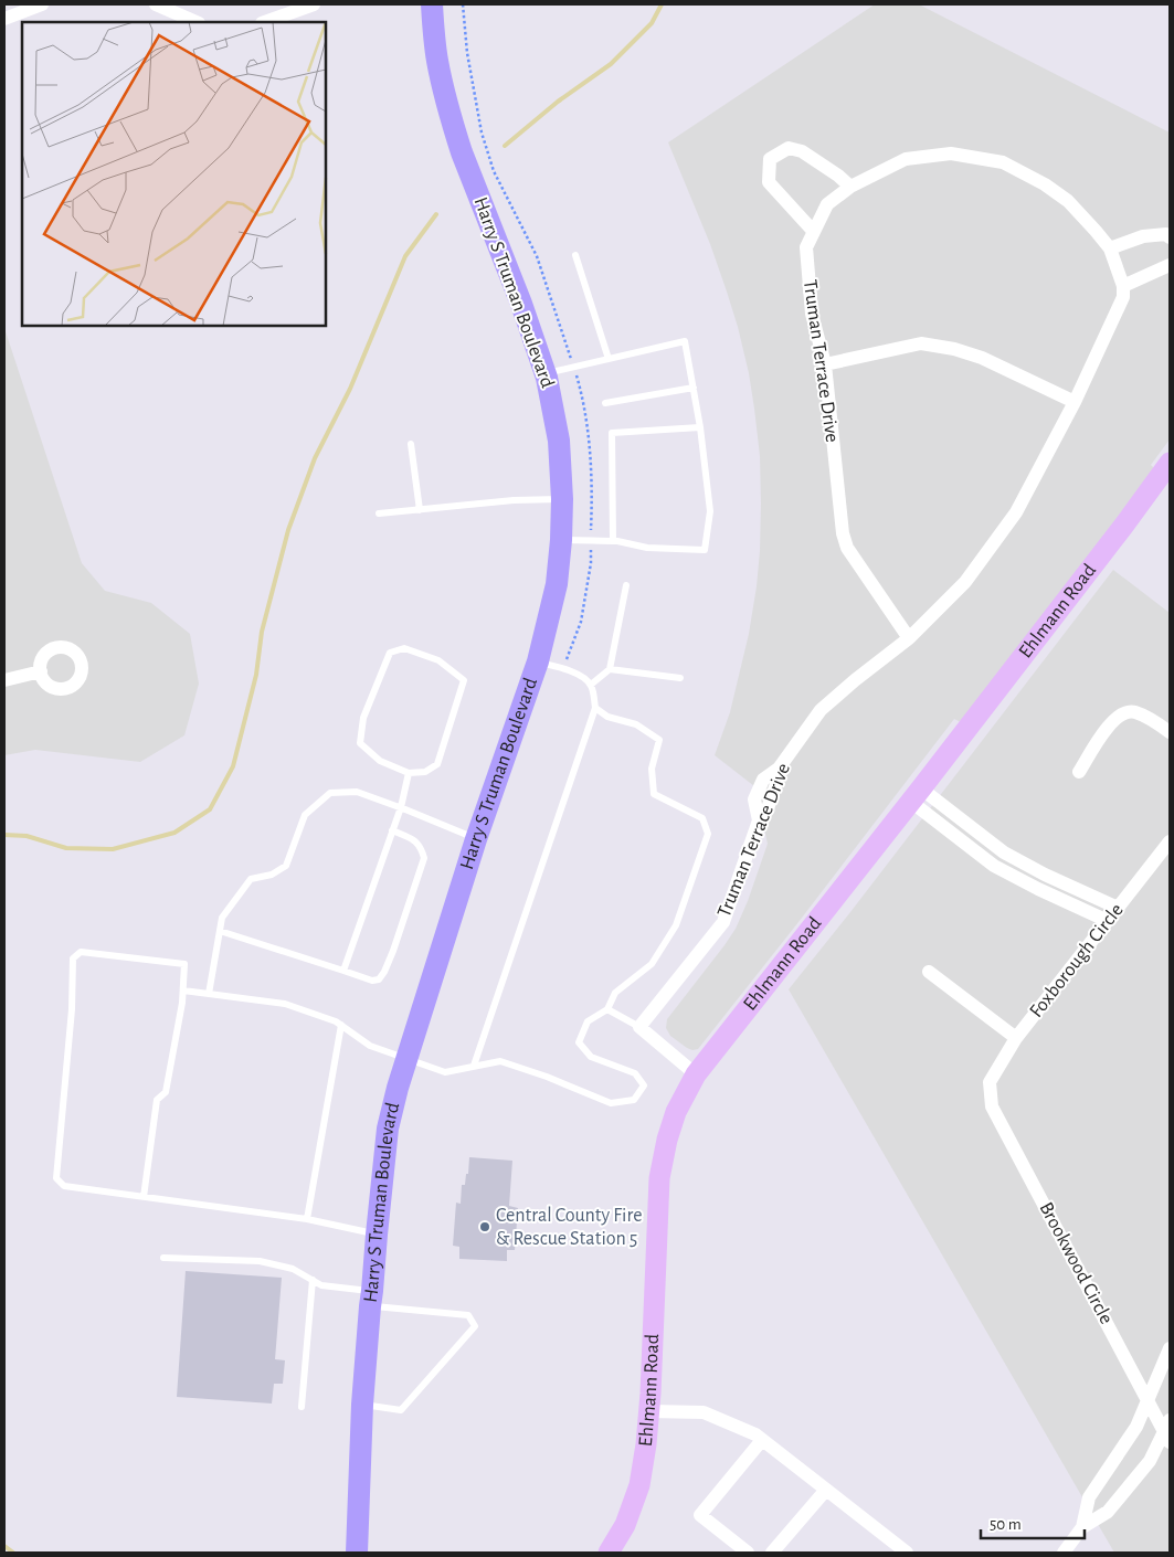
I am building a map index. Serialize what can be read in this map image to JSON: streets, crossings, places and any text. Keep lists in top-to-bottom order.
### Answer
{
  "streets": {
    "main road": ["Harry S Truman Boulevard"],
    "street": [
      "Truman Terrace Drive",
      "Ehlmann Road",
      "Foxborough Circle",
      "Brookwood Circle"
    ]
  },
  "crossings": [
    ["Foxborough Circle", "Brookwood Circle"]
  ],
  "places": ["Central County Fire & Rescue Station 5"],
  "scale_bar": "50 m"
}
